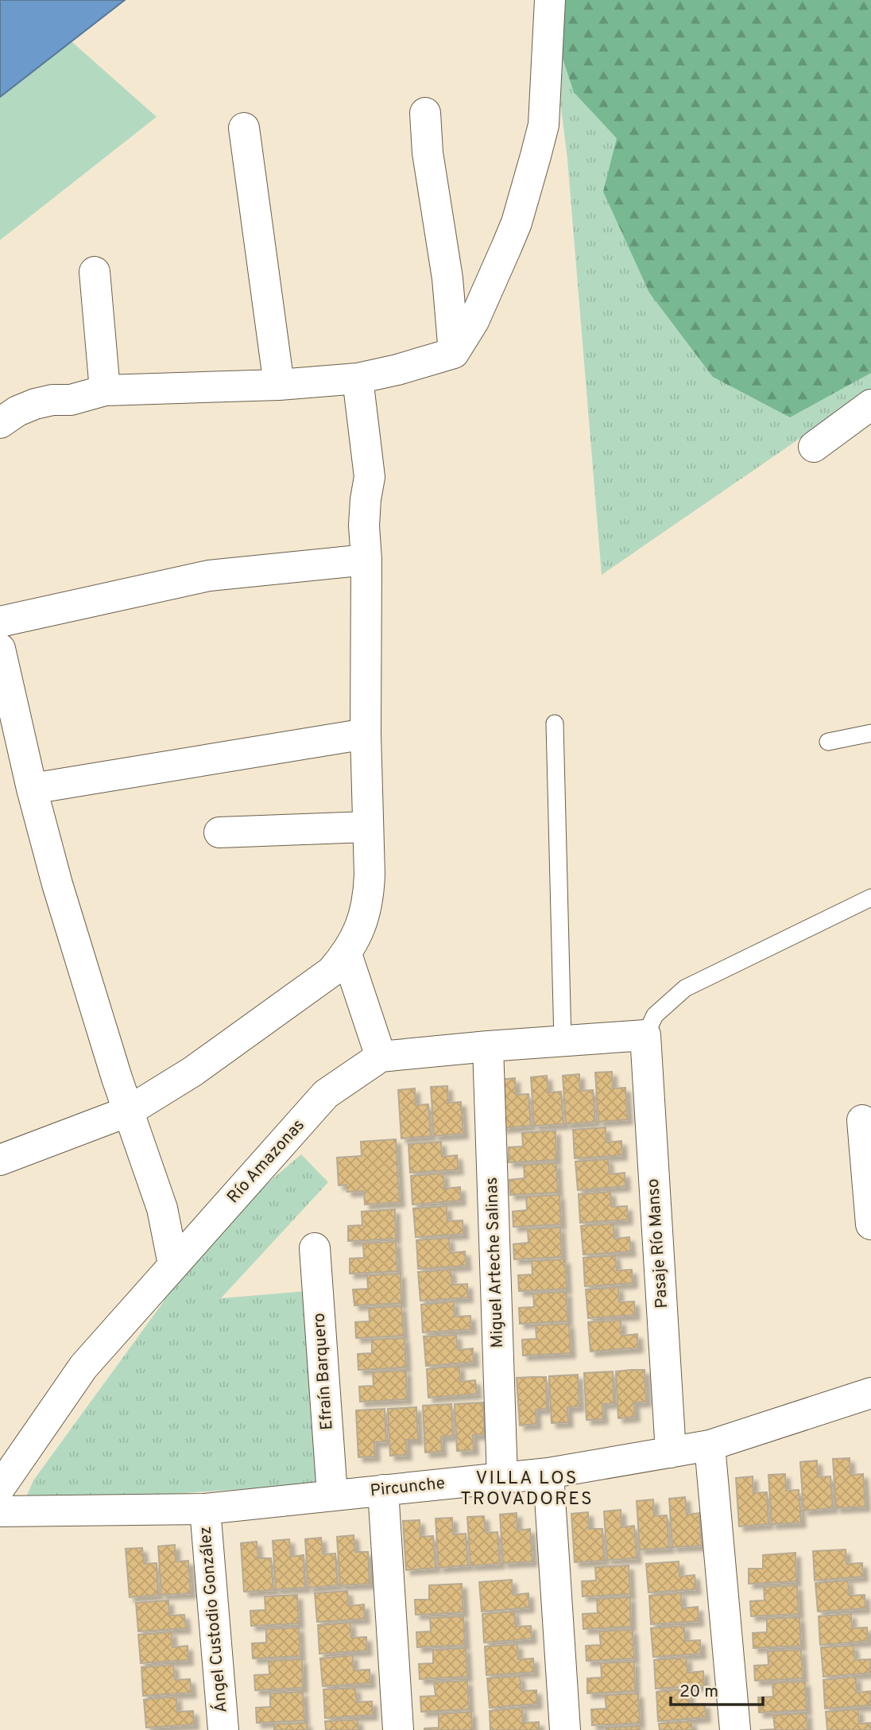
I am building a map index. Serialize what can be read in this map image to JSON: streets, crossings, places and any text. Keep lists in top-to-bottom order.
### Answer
{
  "streets": {
    "street": [
      "Río Amazonas",
      "Pasaje Río Manso",
      "Miguel Arteche Salinas",
      "Efraín Barquero",
      "Pircunche",
      "Ángel Custodio González"
    ]
  },
  "crossings": [
    ["Río Amazonas", "Pasaje Río Manso"],
    ["Río Amazonas", "Miguel Arteche Salinas"],
    ["Pasaje Río Manso", "Pircunche"],
    ["Miguel Arteche Salinas", "Pircunche"],
    ["Efraín Barquero", "Pircunche"],
    ["Pircunche", "Ángel Custodio González"]
  ],
  "districts": ["VILLA LOS TROVADORES"],
  "scale_bar": "20 m"
}
